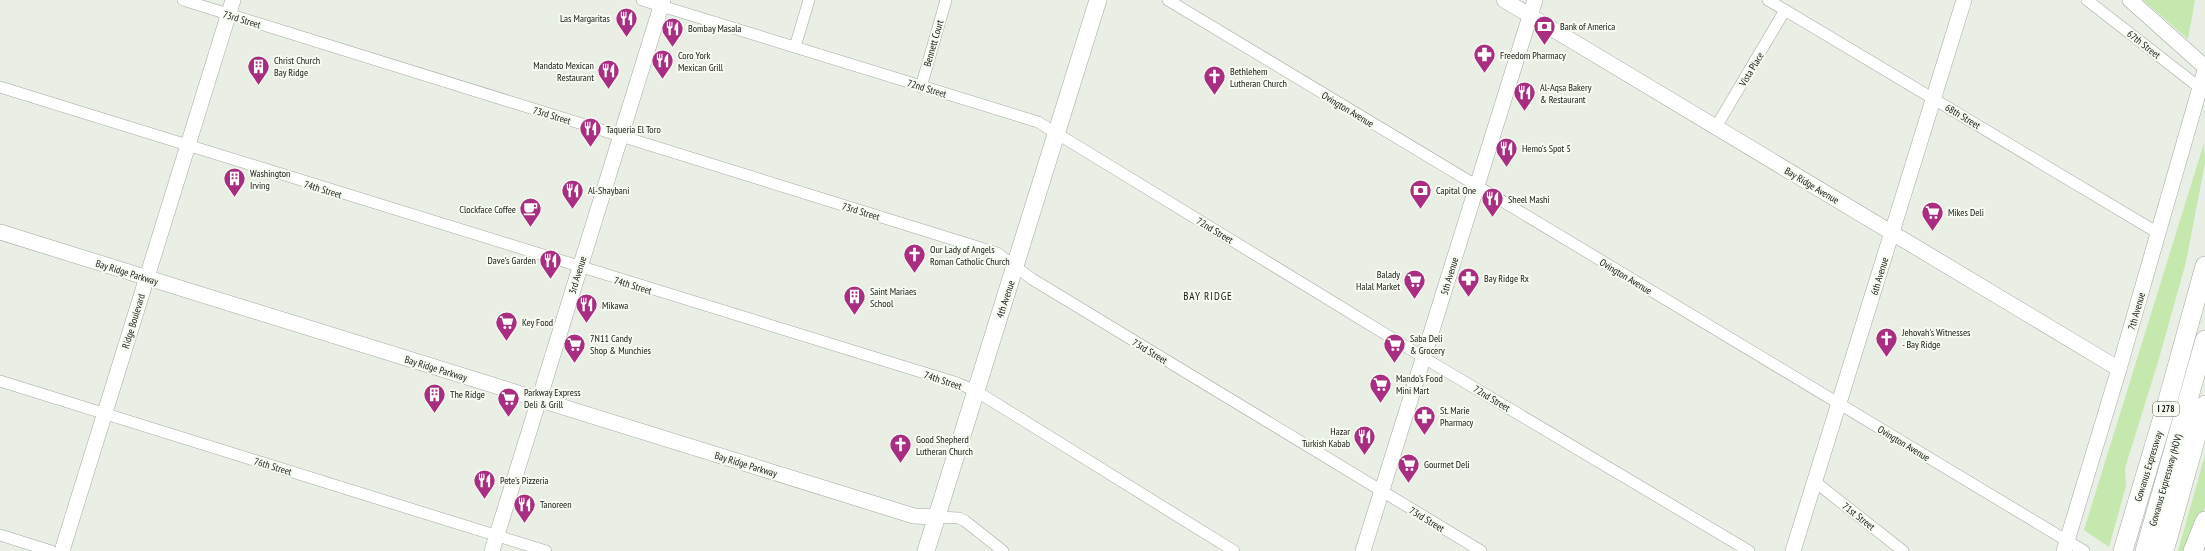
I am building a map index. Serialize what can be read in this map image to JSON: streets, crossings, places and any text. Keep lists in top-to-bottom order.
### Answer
{
  "streets": {
    "highway": ["I 278", "Gowanus Expressway", "Gowanus Expressway (HOV)"],
    "main road": ["4th Avenue"],
    "street": [
      "73rd Street",
      "Bennett Court",
      "67th Street",
      "Vista Place",
      "72nd Street",
      "Ovington Avenue",
      "68th Street",
      "Bay Ridge Avenue",
      "74th Street",
      "Bay Ridge Parkway",
      "3rd Avenue",
      "5th Avenue",
      "6th Avenue",
      "7th Avenue",
      "Ridge Boulevard",
      "76th Street",
      "71st Street"
    ]
  },
  "crossings": [
    ["73rd Street", "3rd Avenue"],
    ["73rd Street", "5th Avenue"],
    ["73rd Street", "4th Avenue"],
    ["73rd Street", "Ridge Boulevard"],
    ["Bennett Court", "72nd Street"],
    ["67th Street", "7th Avenue"],
    ["Vista Place", "68th Street"],
    ["Vista Place", "Bay Ridge Avenue"],
    ["72nd Street", "3rd Avenue"],
    ["72nd Street", "5th Avenue"],
    ["72nd Street", "4th Avenue"],
    ["Ovington Avenue", "5th Avenue"],
    ["Ovington Avenue", "6th Avenue"],
    ["Ovington Avenue", "7th Avenue"],
    ["68th Street", "6th Avenue"],
    ["68th Street", "7th Avenue"],
    ["Bay Ridge Avenue", "5th Avenue"],
    ["Bay Ridge Avenue", "6th Avenue"],
    ["Bay Ridge Avenue", "7th Avenue"],
    ["74th Street", "3rd Avenue"],
    ["74th Street", "4th Avenue"],
    ["74th Street", "Ridge Boulevard"],
    ["Bay Ridge Parkway", "3rd Avenue"],
    ["Bay Ridge Parkway", "4th Avenue"],
    ["Bay Ridge Parkway", "Ridge Boulevard"],
    ["3rd Avenue", "76th Street"],
    ["6th Avenue", "71st Street"],
    ["Ridge Boulevard", "76th Street"]
  ],
  "districts": ["BAY RIDGE"],
  "places": {
    "restaurant": [
      "Las Margaritas",
      "Bombay Masala",
      "Coro York Mexican Grill",
      "Mandato Mexican Restaurant",
      "Al-Aqsa Bakery & Restaurant",
      "Taqueria El Toro",
      "Hemo's Spot 5",
      "Al-Shaybani",
      "Sheel Mashi",
      "Dave's Garden",
      "Mikawa",
      "Hazar Turkish Kabab",
      "Pete's Pizzeria",
      "Tanoreen"
    ],
    "bank": ["Bank of America", "Capital One"],
    "pharmacy": ["Freedom Pharmacy", "Bay Ridge Rx", "St. Marie Pharmacy"],
    "building": [
      "Christ Church Bay Ridge",
      "Washington Irving",
      "Saint Mariaes School",
      "The Ridge"
    ],
    "church": [
      "Bethlehem Lutheran Church",
      "Our Lady of Angels Roman Catholic Church",
      "Jehovah's Witnesses - Bay Ridge",
      "Good Shepherd Lutheran Church"
    ],
    "cafe": ["Clockface Coffee"],
    "supermarket": [
      "Mikes Deli",
      "Balady Halal Market",
      "Key Food",
      "7N11 Candy Shop & Munchies",
      "Saba Deli & Grocery",
      "Mando's Food Mini Mart",
      "Parkway Express Deli & Grill",
      "Gourmet Deli"
    ]
  }
}
